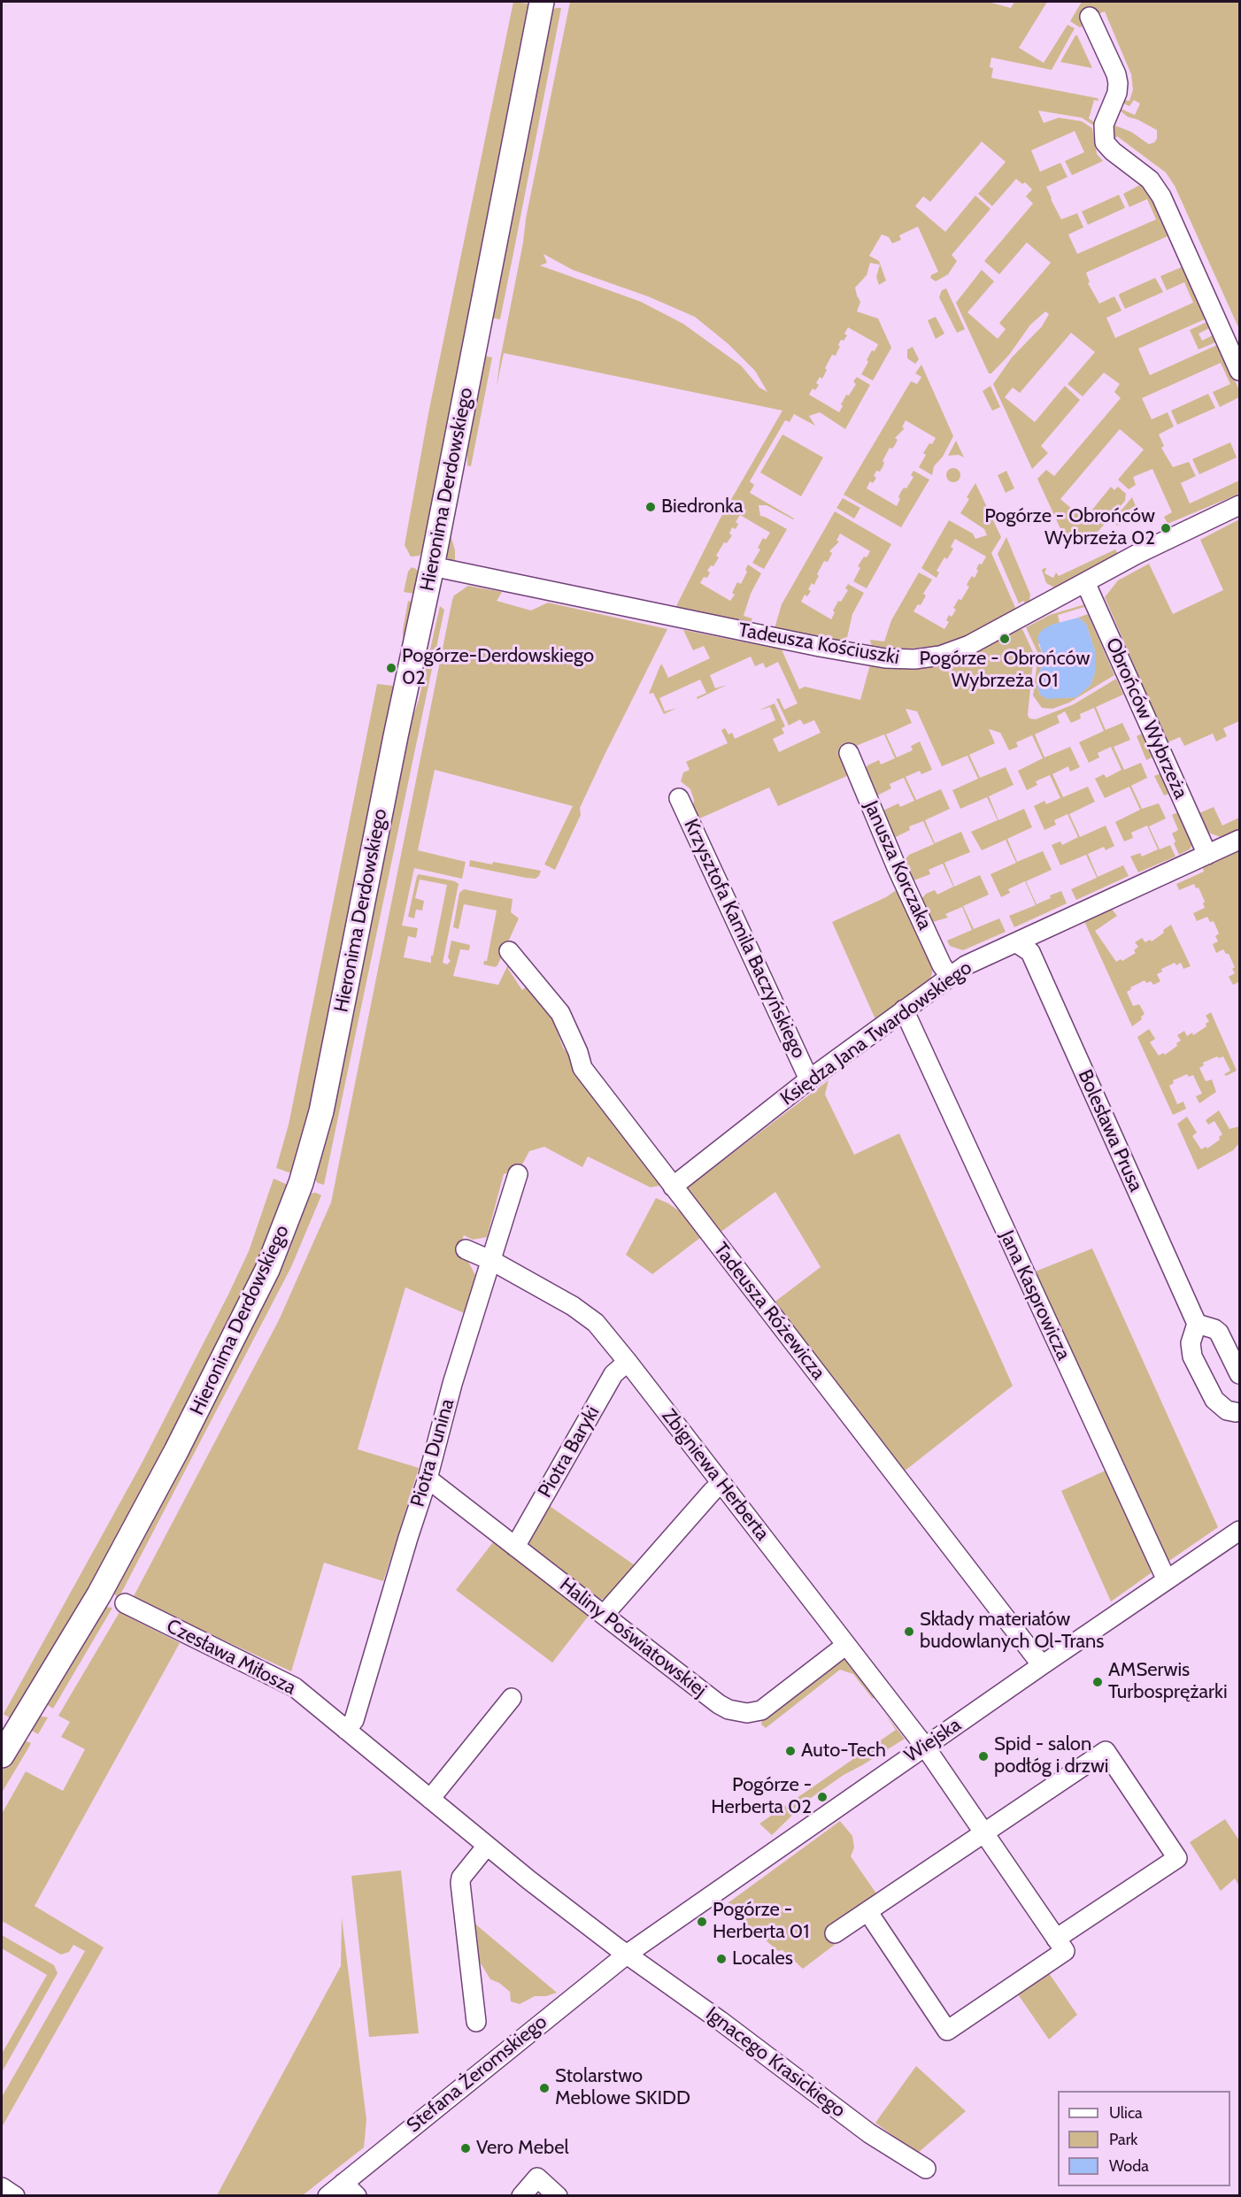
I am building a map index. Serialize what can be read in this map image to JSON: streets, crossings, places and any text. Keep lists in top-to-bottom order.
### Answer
{
  "streets": {
    "main road": ["Hieronima Derdowskiego"],
    "street": [
      "Tadeusza Kościuszki",
      "Obrońców Wybrzeża",
      "Janusza Korczaka",
      "Krzysztofa Kamila Baczyńskiego",
      "Księdza Jana Twardowskiego",
      "Bolesława Prusa",
      "Jana Kasprowicza",
      "Tadeusza Różewicza",
      "Piotra Baryki",
      "Piotra Dunina",
      "Zbigniewa Herberta",
      "Haliny Poświatowskiej",
      "Czesława Miłosza",
      "Wiejska",
      "Ignacego Krasickiego",
      "Stefana Żeromskiego"
    ]
  },
  "crossings": [
    ["Hieronima Derdowskiego", "Tadeusza Kościuszki"],
    ["Tadeusza Kościuszki", "Obrońców Wybrzeża"],
    ["Obrońców Wybrzeża", "Księdza Jana Twardowskiego"],
    ["Janusza Korczaka", "Księdza Jana Twardowskiego"],
    ["Krzysztofa Kamila Baczyńskiego", "Księdza Jana Twardowskiego"],
    ["Księdza Jana Twardowskiego", "Bolesława Prusa"],
    ["Księdza Jana Twardowskiego", "Jana Kasprowicza"],
    ["Księdza Jana Twardowskiego", "Tadeusza Różewicza"],
    ["Jana Kasprowicza", "Wiejska"],
    ["Tadeusza Różewicza", "Wiejska"],
    ["Piotra Baryki", "Zbigniewa Herberta"],
    ["Piotra Baryki", "Haliny Poświatowskiej"],
    ["Piotra Dunina", "Zbigniewa Herberta"],
    ["Piotra Dunina", "Haliny Poświatowskiej"],
    ["Piotra Dunina", "Czesława Miłosza"],
    ["Zbigniewa Herberta", "Haliny Poświatowskiej"],
    ["Zbigniewa Herberta", "Wiejska"],
    ["Czesława Miłosza", "Wiejska"],
    ["Czesława Miłosza", "Ignacego Krasickiego"],
    ["Czesława Miłosza", "Stefana Żeromskiego"],
    ["Wiejska", "Ignacego Krasickiego"],
    ["Wiejska", "Stefana Żeromskiego"],
    ["Ignacego Krasickiego", "Stefana Żeromskiego"]
  ],
  "places": [
    "Biedronka",
    "Pogórze - Obrońców Wybrzeża 02",
    "Pogórze - Obrońców Wybrzeża 01",
    "Pogórze-Derdowskiego 02",
    "Składy materiałów budowlanych Ol-Trans",
    "AMSerwis Turbosprężarki",
    "Auto-Tech",
    "Spid - salon podłóg i drzwi",
    "Pogórze - Herberta 02",
    "Pogórze - Herberta 01",
    "Locales",
    "Stolarstwo Meblowe SKIDD",
    "Vero Mebel"
  ],
  "legend": ["Ulica", "Park", "Woda"]
}
